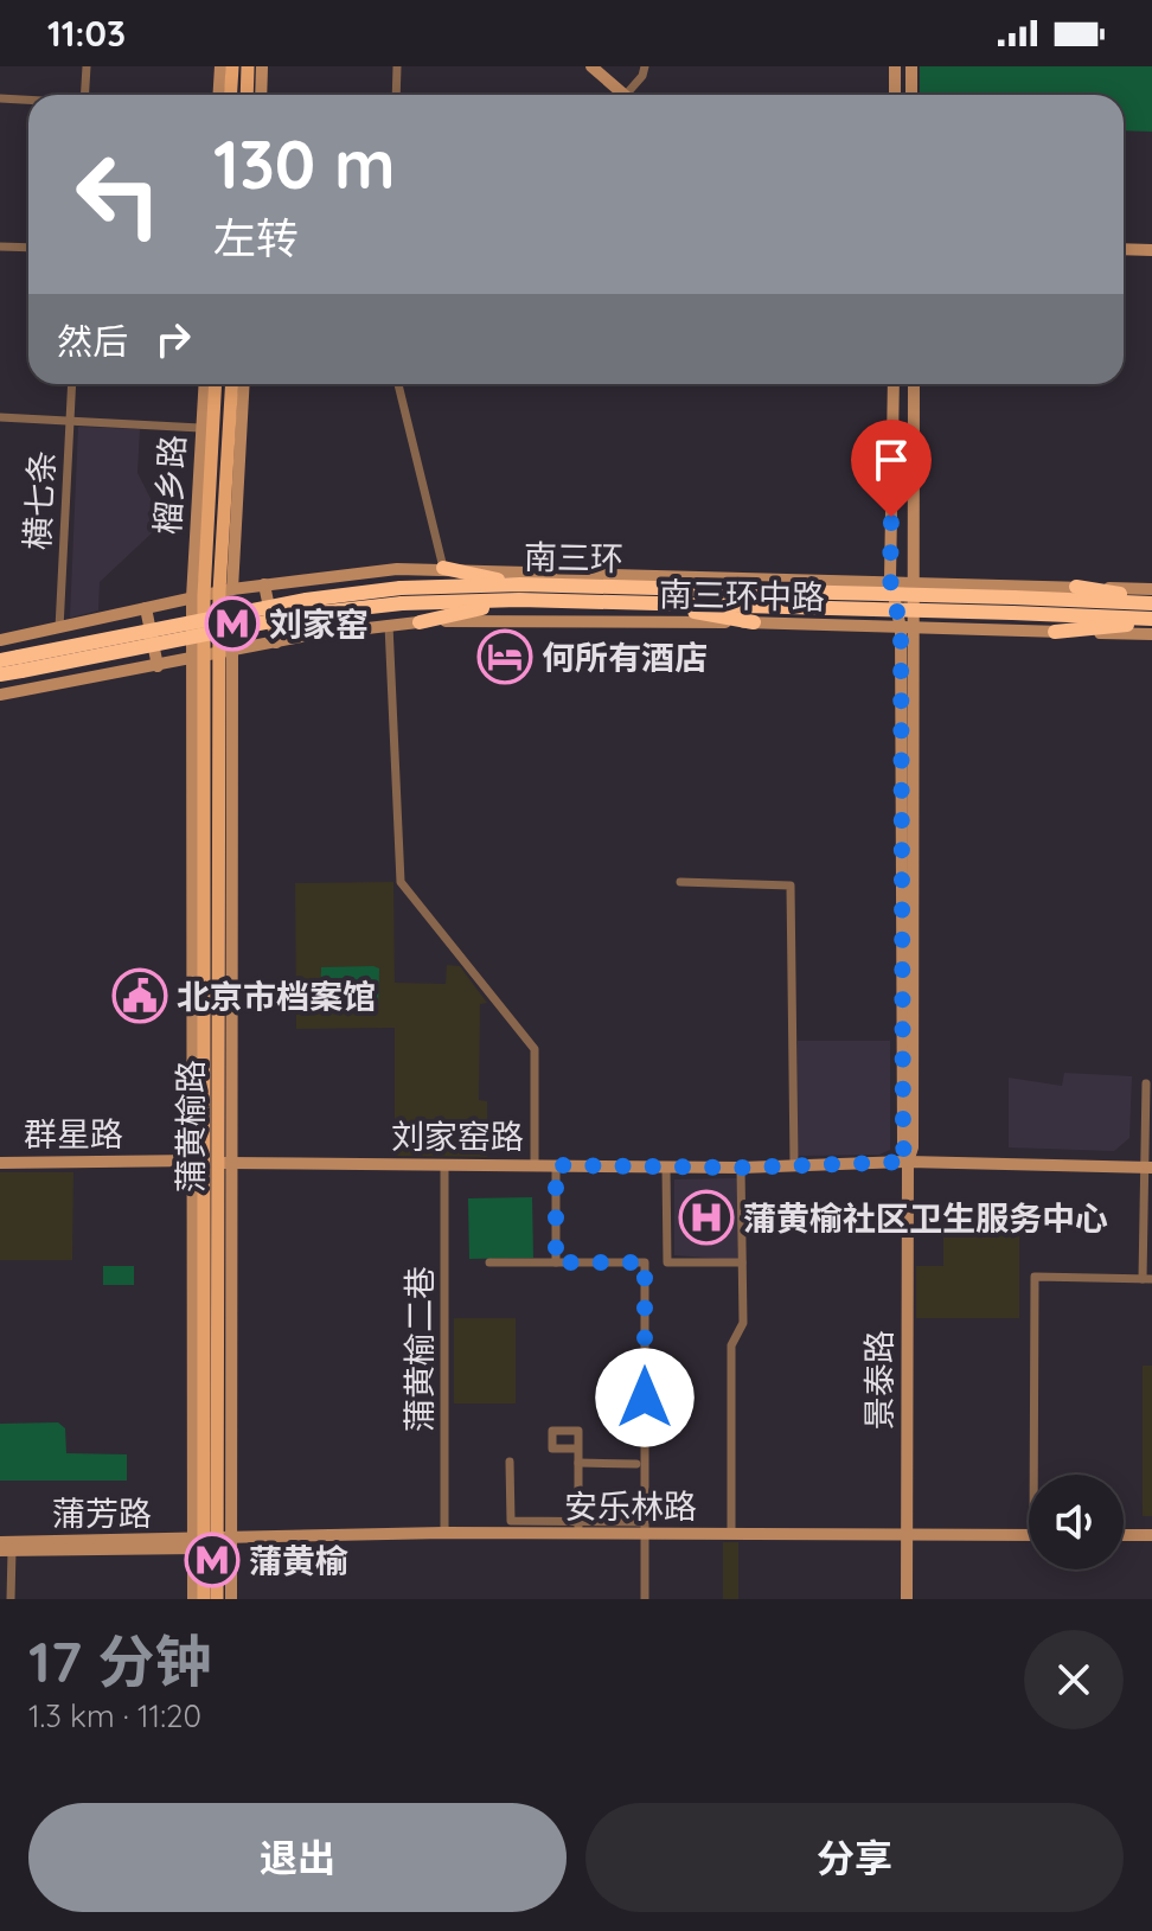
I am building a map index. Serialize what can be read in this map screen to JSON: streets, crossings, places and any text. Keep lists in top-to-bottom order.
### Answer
{
  "streets": {
    "highway": ["南三环"],
    "main road": ["榴乡路", "蒲黄榆路"],
    "street": [
      "横七条",
      "南三环中路",
      "群星路",
      "刘家窑路",
      "蒲黄榆二巷",
      "景泰路",
      "安乐林路",
      "蒲芳路"
    ]
  },
  "crossings": [
    ["榴乡路", "南三环中路"],
    ["横七条", "南三环中路"],
    ["南三环中路", "蒲黄榆路"],
    ["南三环中路", "景泰路"],
    ["蒲黄榆路", "群星路"],
    ["蒲黄榆路", "刘家窑路"],
    ["蒲黄榆路", "安乐林路"],
    ["蒲黄榆路", "蒲芳路"],
    ["群星路", "刘家窑路"],
    ["刘家窑路", "蒲黄榆二巷"],
    ["刘家窑路", "景泰路"],
    ["蒲黄榆二巷", "安乐林路"],
    ["景泰路", "安乐林路"],
    ["安乐林路", "蒲芳路"]
  ],
  "places": {
    "metro station": ["刘家窑", "蒲黄榆"],
    "hotel": ["何所有酒店"],
    "public building": ["北京市档案馆"],
    "hospital": ["蒲黄榆社区卫生服务中心"]
  },
  "page": {
    "status": "11:03",
    "turn": ["130 m", "左转"],
    "then": "然后",
    "heading": ["17 分钟", "1.3 km · 11:20"],
    "buttons": ["退出", "分享"]
  }
}
